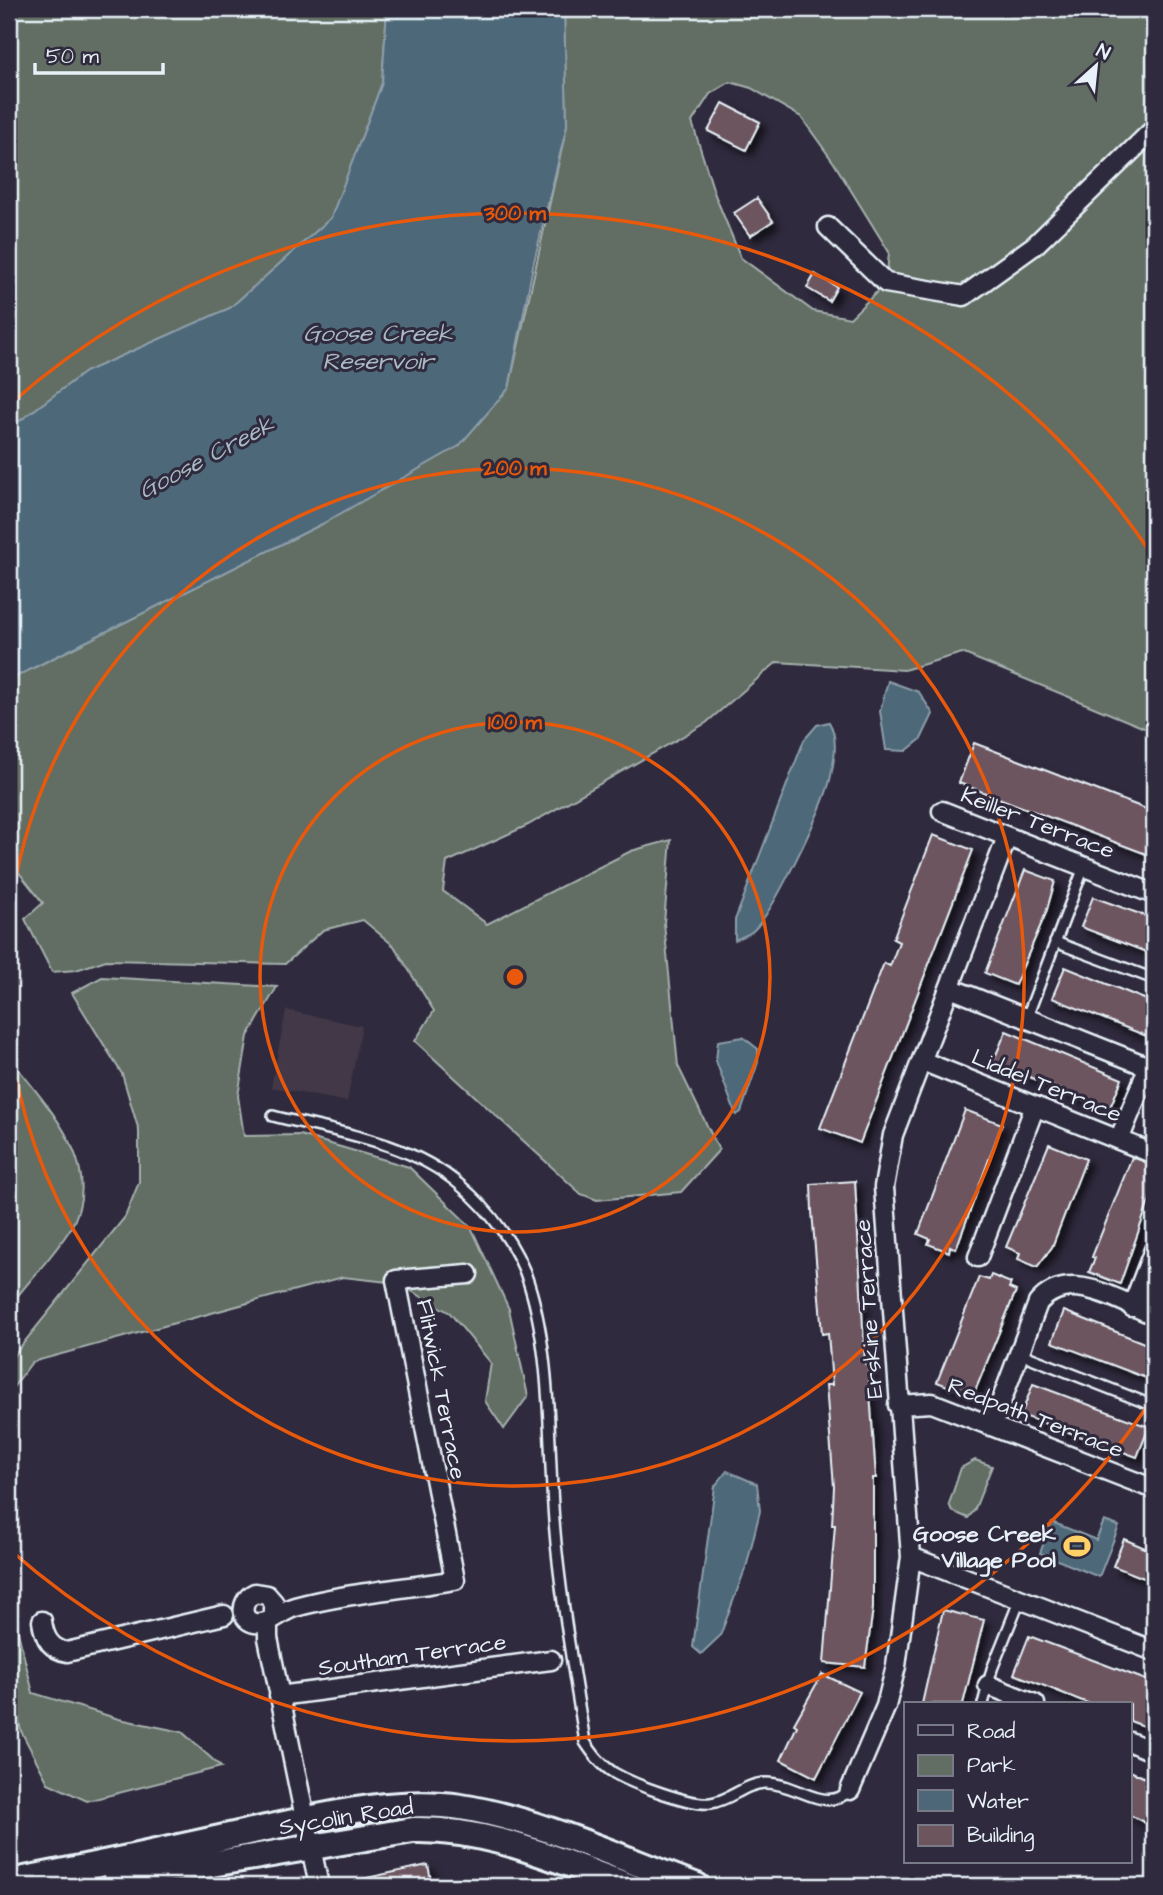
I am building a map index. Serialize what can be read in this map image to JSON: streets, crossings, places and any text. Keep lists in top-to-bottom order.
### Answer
{
  "streets": {
    "main road": ["Sycolin Road"],
    "street": [
      "Keiller Terrace",
      "Liddel Terrace",
      "Erskine Terrace",
      "Flitwick Terrace",
      "Redpath Terrace",
      "Southam Terrace"
    ]
  },
  "crossings": [
    ["Keiller Terrace", "Erskine Terrace"],
    ["Liddel Terrace", "Erskine Terrace"],
    ["Erskine Terrace", "Redpath Terrace"]
  ],
  "water": ["Goose Creek Reservoir", "Goose Creek"],
  "places": {
    "sports": ["Goose Creek Village Pool"]
  },
  "legend": [
    "Road",
    "Park",
    "Water",
    "Building"
  ],
  "scale_bar": "50 m",
  "north": "top right",
  "rings": ["300 m", "200 m", "100 m"]
}
